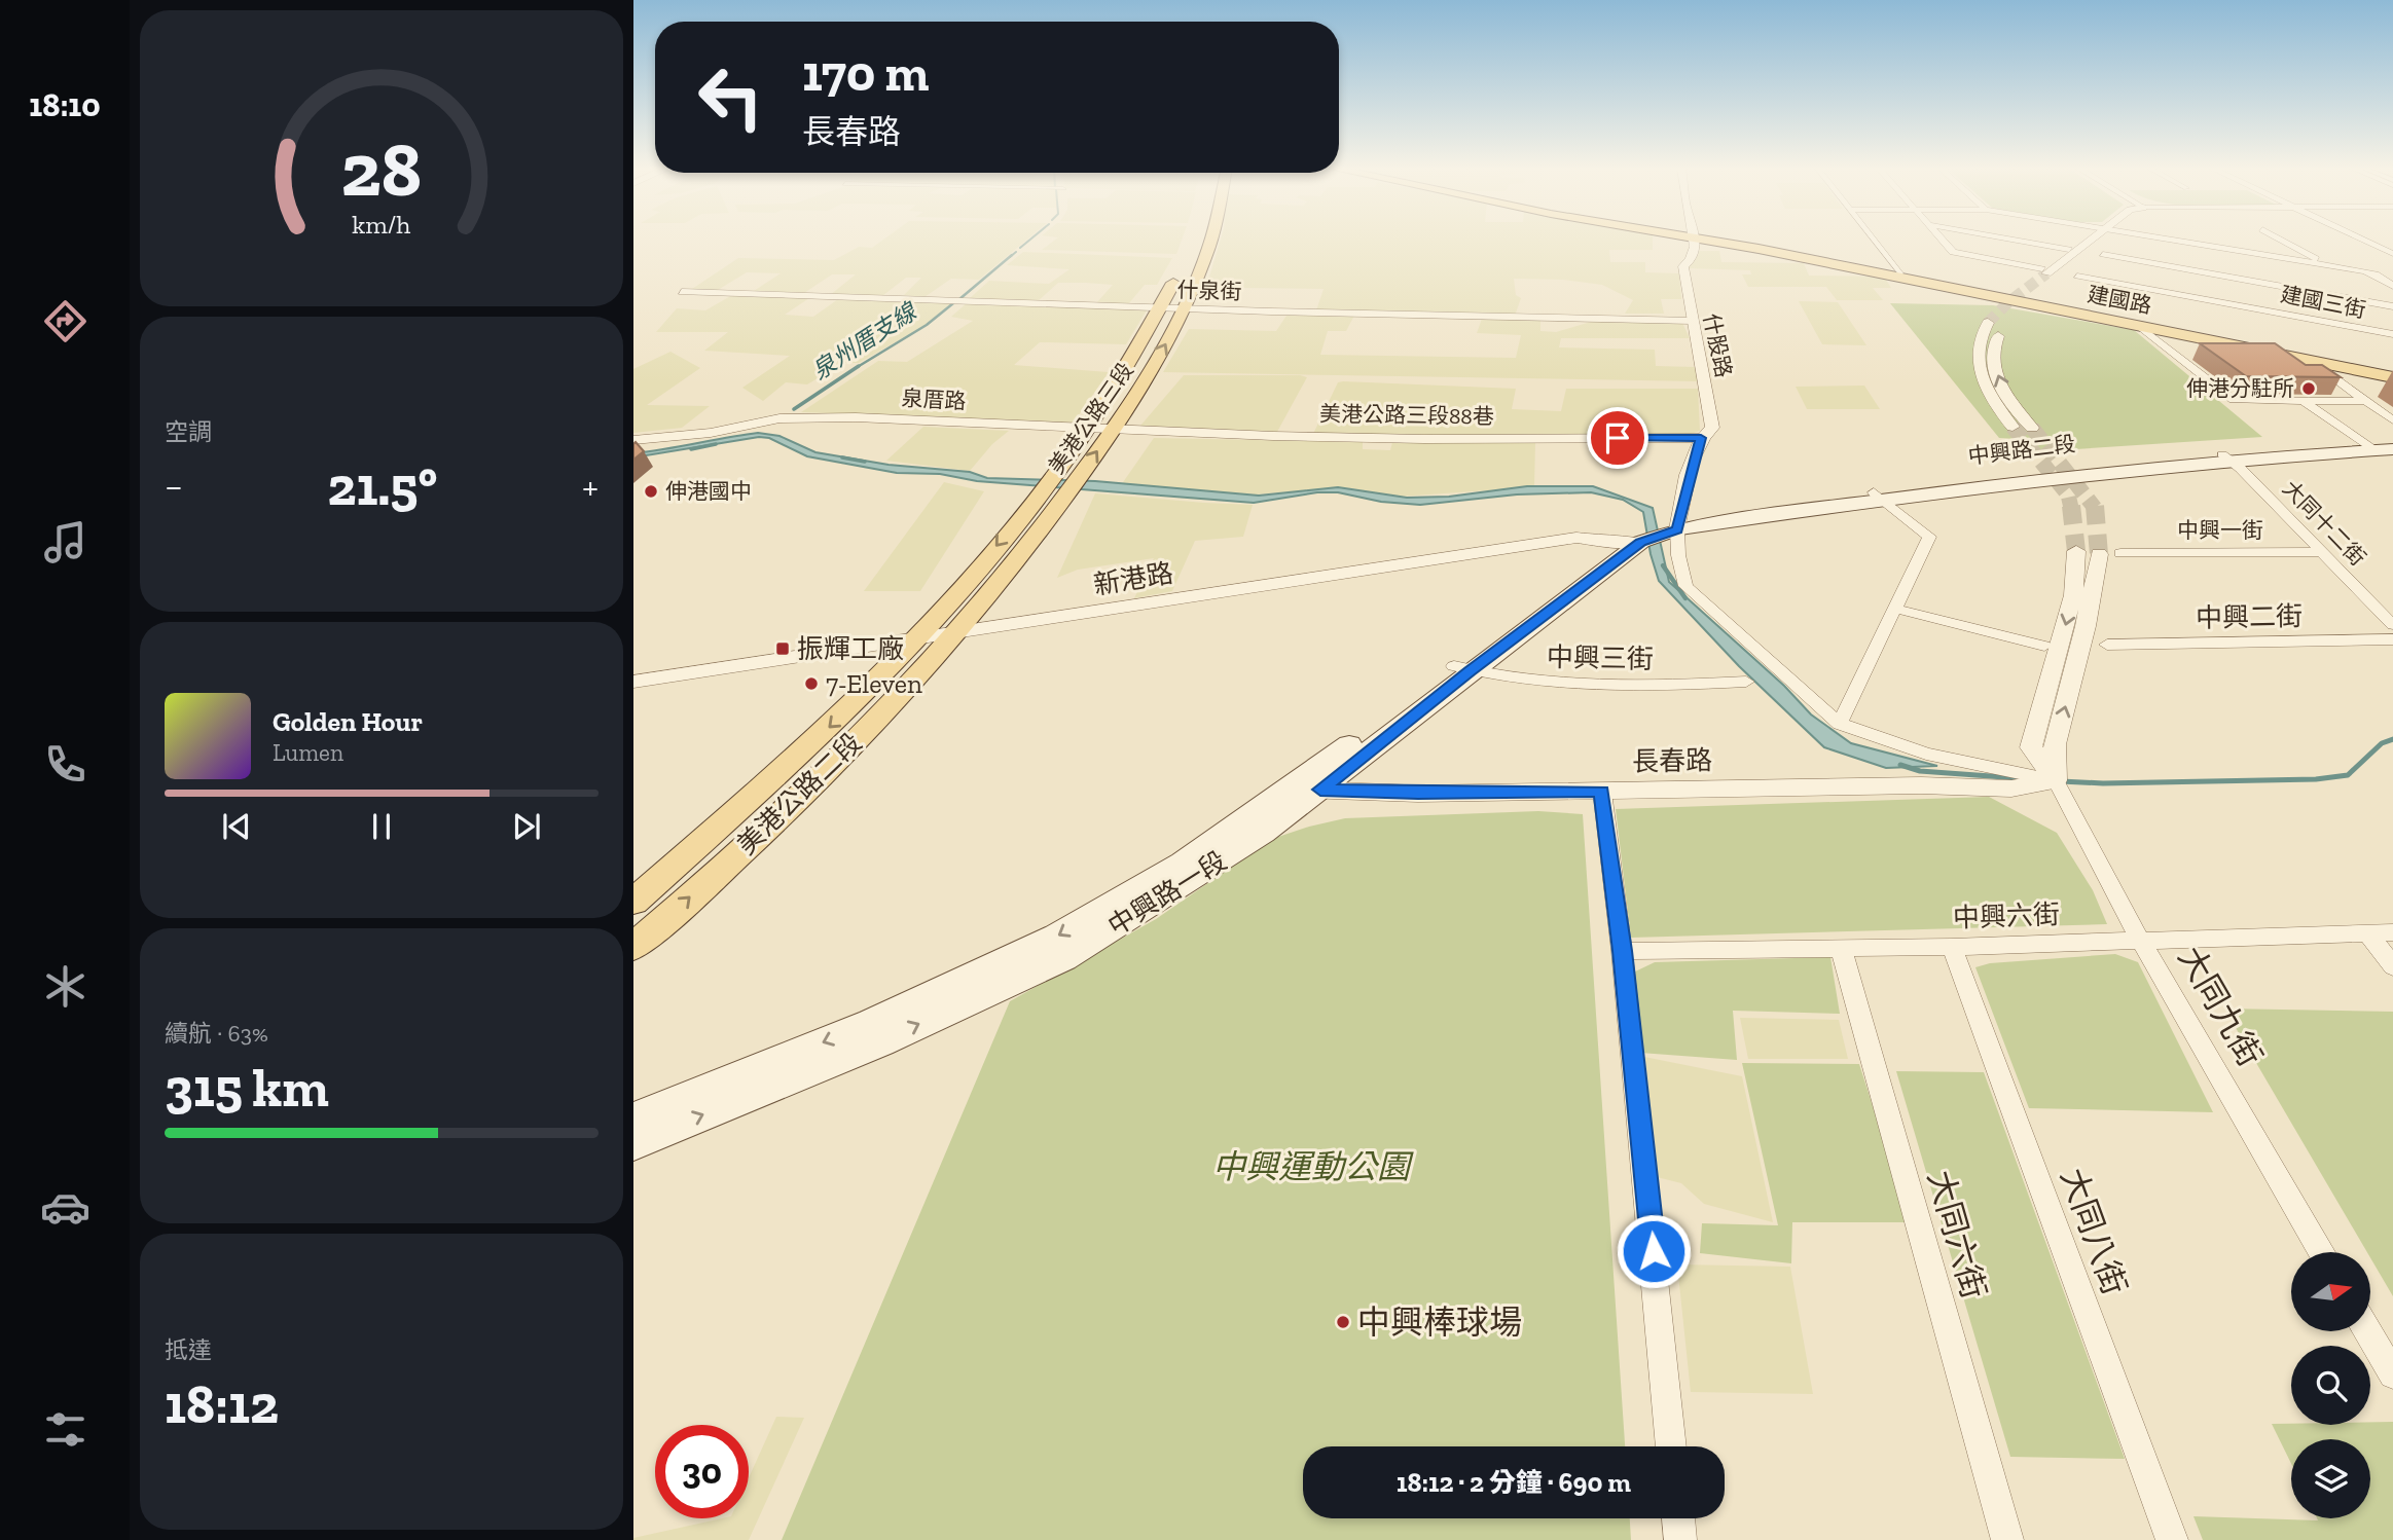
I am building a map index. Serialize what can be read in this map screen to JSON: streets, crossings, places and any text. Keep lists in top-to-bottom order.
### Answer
{
  "streets": {
    "main road": [
      "建國路",
      "美港公路三段",
      "中興路二段",
      "美港公路二段",
      "中興路一段"
    ],
    "street": [
      "什泉街",
      "建國三街",
      "什股路",
      "泉厝路",
      "美港公路三段88巷",
      "大同十二街",
      "中興一街",
      "新港路",
      "中興二街",
      "中興三街",
      "長春路",
      "中興六街",
      "大同九街",
      "大同八街",
      "大同六街"
    ]
  },
  "crossings": [
    ["什泉街", "什股路"],
    ["什泉街", "美港公路三段"],
    ["什股路", "美港公路三段88巷"],
    ["什股路", "中興路二段"],
    ["什股路", "新港路"],
    ["什股路", "中興路一段"],
    ["泉厝路", "美港公路三段88巷"],
    ["泉厝路", "美港公路三段"],
    ["美港公路三段88巷", "美港公路三段"],
    ["美港公路三段", "新港路"],
    ["美港公路三段", "美港公路二段"],
    ["中興路二段", "大同十二街"],
    ["中興路二段", "新港路"],
    ["中興路二段", "中興路一段"],
    ["大同十二街", "中興一街"],
    ["新港路", "美港公路二段"],
    ["新港路", "中興路一段"],
    ["中興三街", "中興路一段"],
    ["長春路", "中興路一段"],
    ["長春路", "大同九街"],
    ["中興六街", "大同九街"],
    ["中興六街", "大同八街"],
    ["中興六街", "大同六街"]
  ],
  "water": ["泉州厝支線"],
  "parks": ["中興運動公園"],
  "places": {
    "other": [
      "伸港分駐所",
      "伸港國中",
      "7-Eleven",
      "中興棒球場"
    ],
    "transit": ["振輝工廠"]
  },
  "north": "right",
  "page": {
    "tabs": "18:10",
    "turn": ["170 m", "長春路"],
    "tile": [
      "空調",
      ["續航 · 63%", "315 km"],
      ["抵達", "18:12"]
    ],
    "heat": ["−", "21.5°", "+"],
    "song": ["Golden Hour", "Lumen"],
    "limit": "30",
    "trip": "18:12 · 2 分鐘 · 690 m",
    "gauge": ["28", "km/h"]
  }
}
